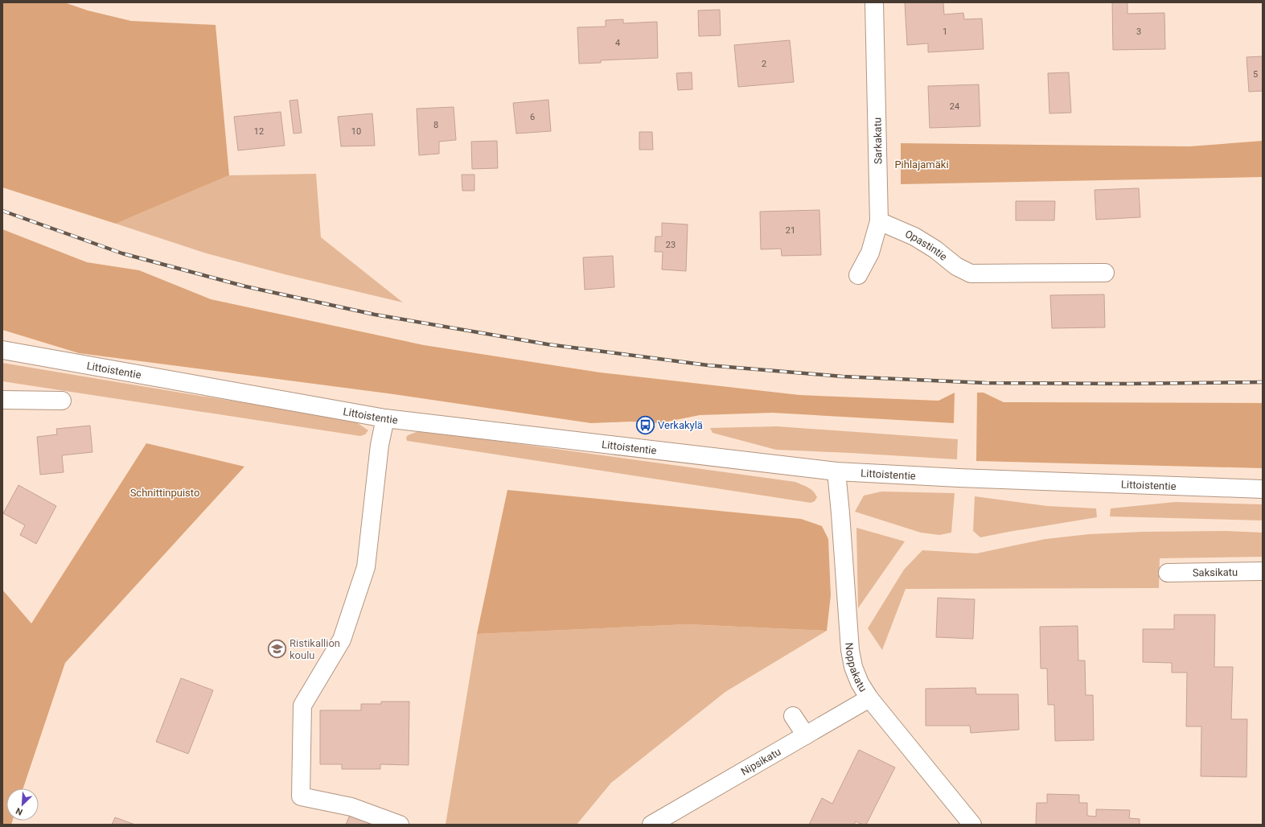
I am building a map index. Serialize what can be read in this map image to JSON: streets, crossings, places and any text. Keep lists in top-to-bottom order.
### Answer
{
  "streets": {
    "street": [
      "Sarkakatu",
      "Opastintie",
      "Littoistentie",
      "Saksikatu",
      "Noppakatu",
      "Nipsikatu"
    ]
  },
  "crossings": [
    ["Sarkakatu", "Opastintie"],
    ["Littoistentie", "Noppakatu"],
    ["Noppakatu", "Nipsikatu"]
  ],
  "parks": ["Pihlajamäki", "Schnittinpuisto"],
  "places": {
    "bus stop": ["Verkakylä"],
    "school or university": ["Ristikallion koulu"]
  },
  "house_numbers": [
    "1",
    "3",
    "4",
    "2",
    "5",
    "24",
    "6",
    "8",
    "12",
    "10",
    "21",
    "23"
  ],
  "north": "bottom left"
}
